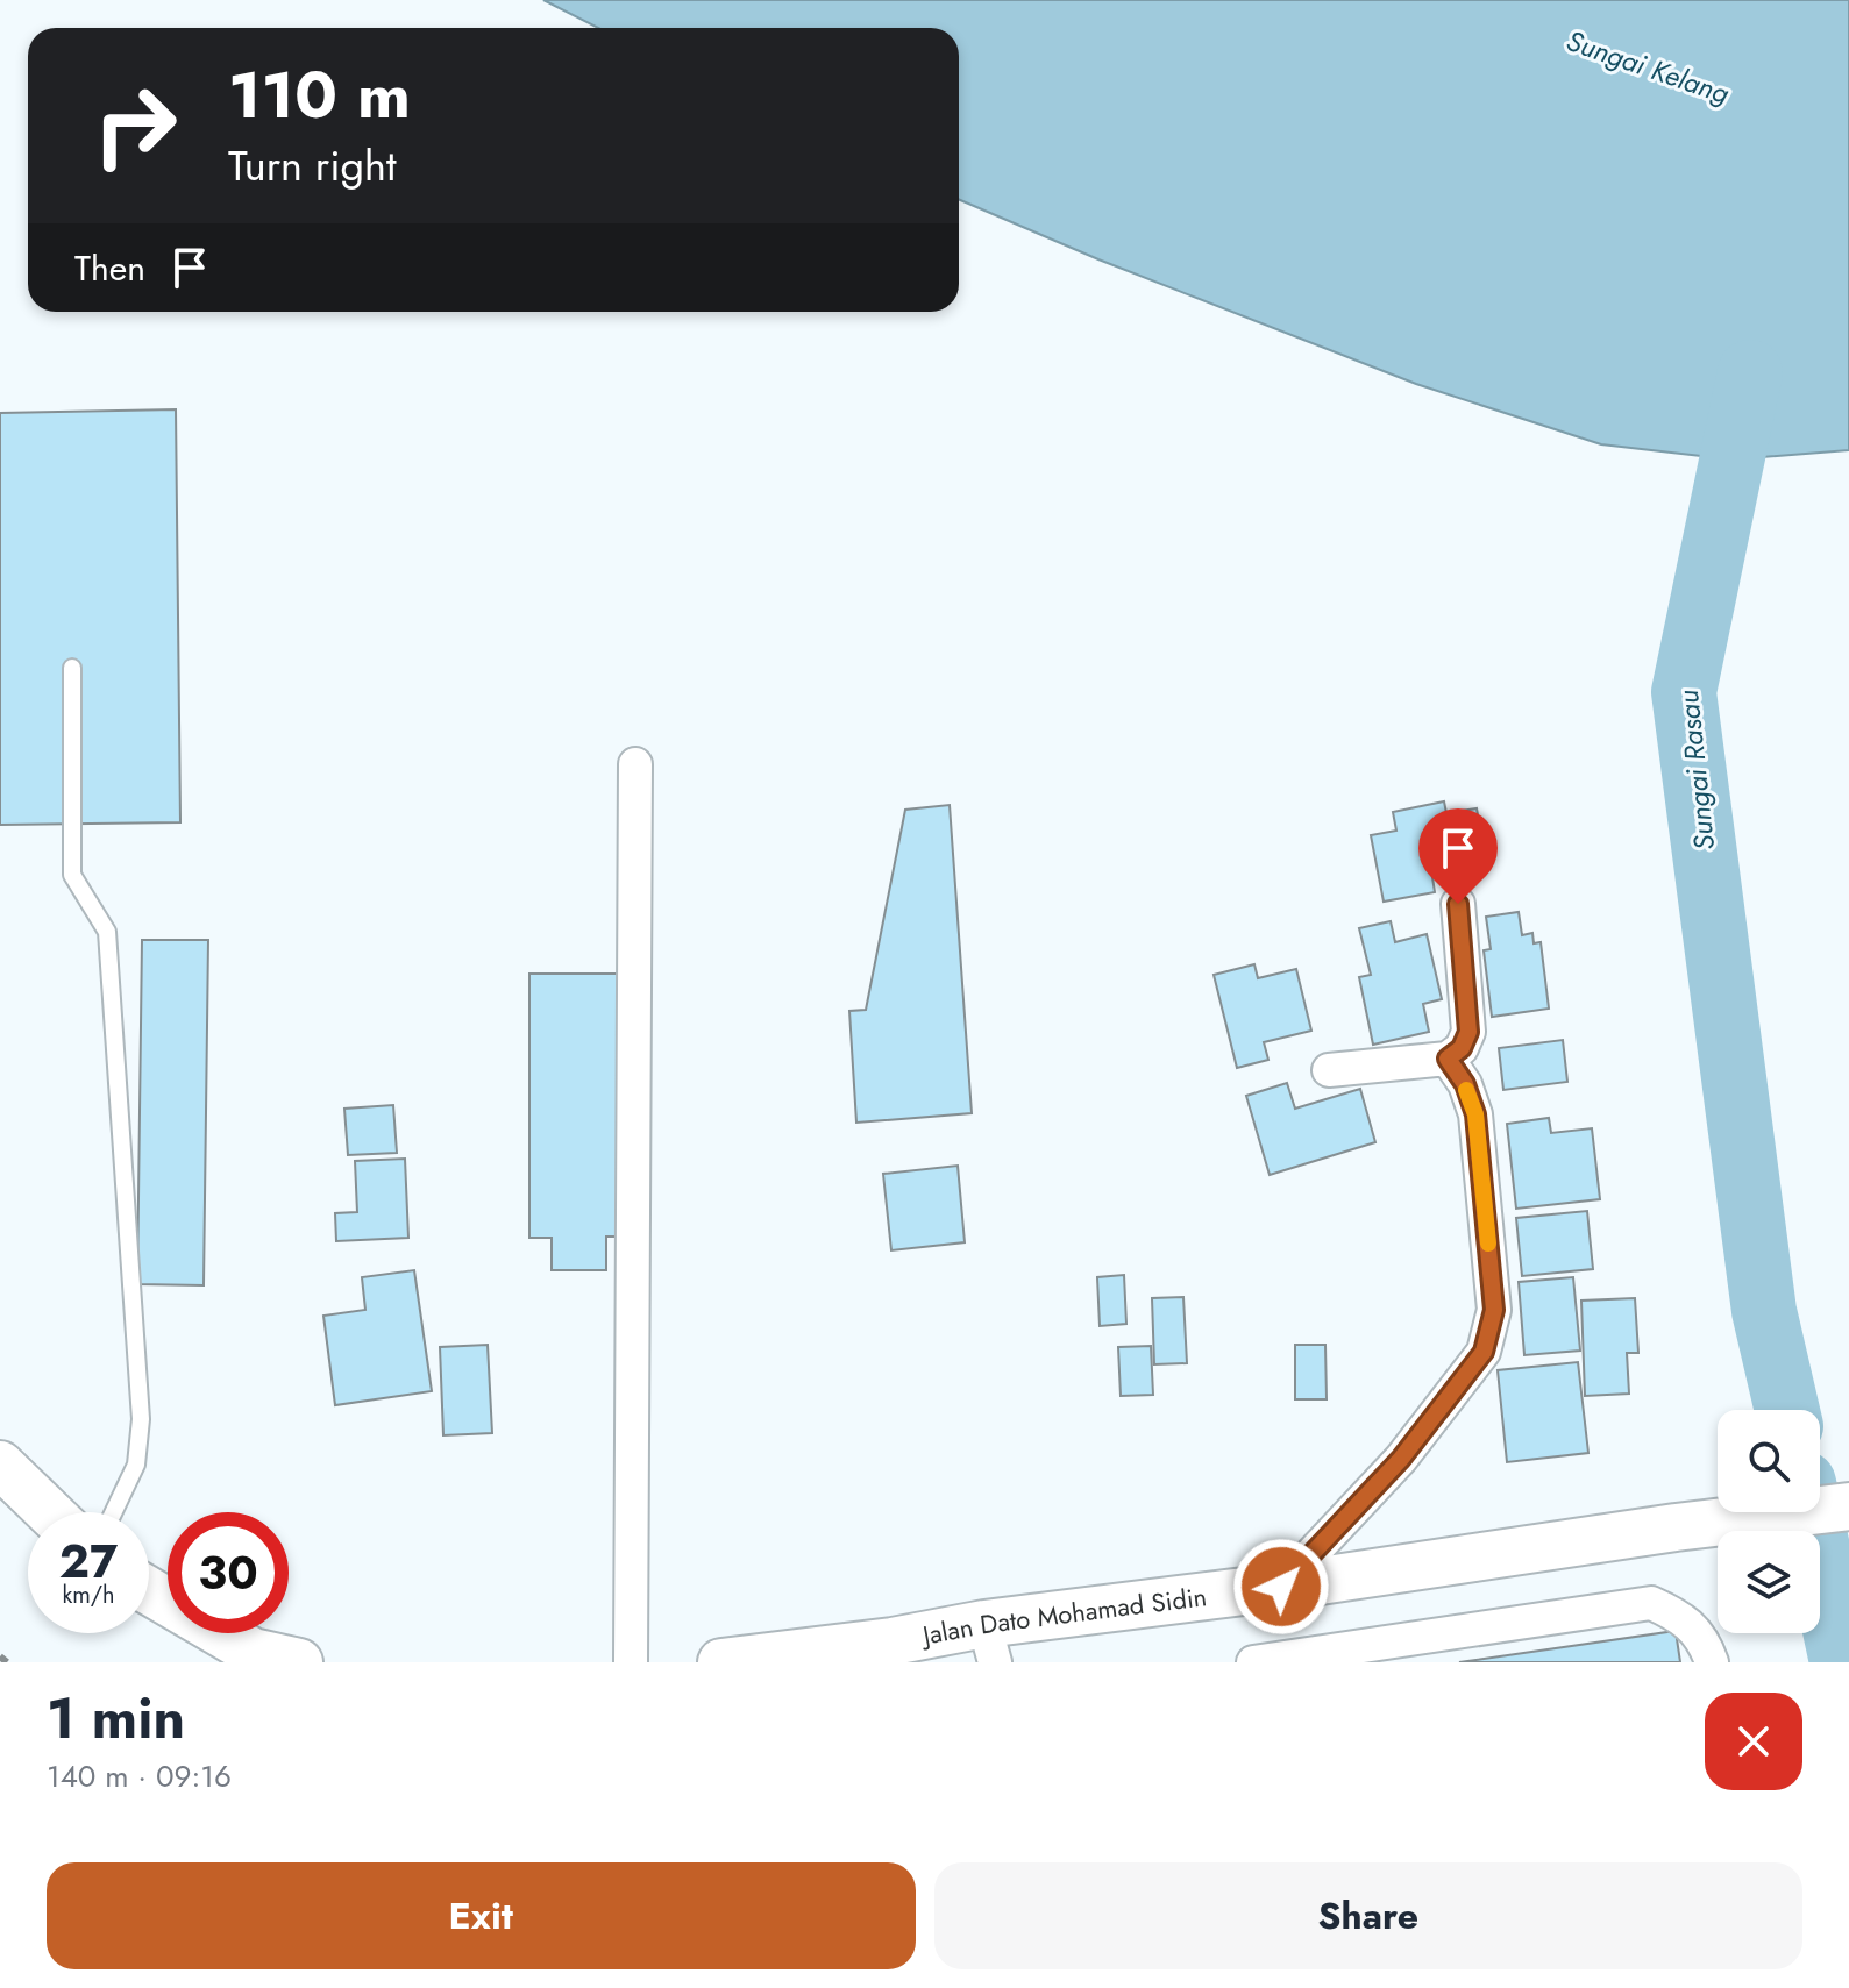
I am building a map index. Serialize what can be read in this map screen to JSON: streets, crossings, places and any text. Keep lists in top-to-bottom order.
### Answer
{
  "streets": {
    "main road": ["Jalan Dato Mohamad Sidin"]
  },
  "water": ["Sungai Kelang", "Sungai Rasau"],
  "page": {
    "turn": ["110 m", "Turn right"],
    "then": "Then",
    "speed": "27 km/h",
    "limit": "30",
    "heading": ["1 min", "140 m · 09:16"],
    "buttons": ["Exit", "Share"]
  }
}
